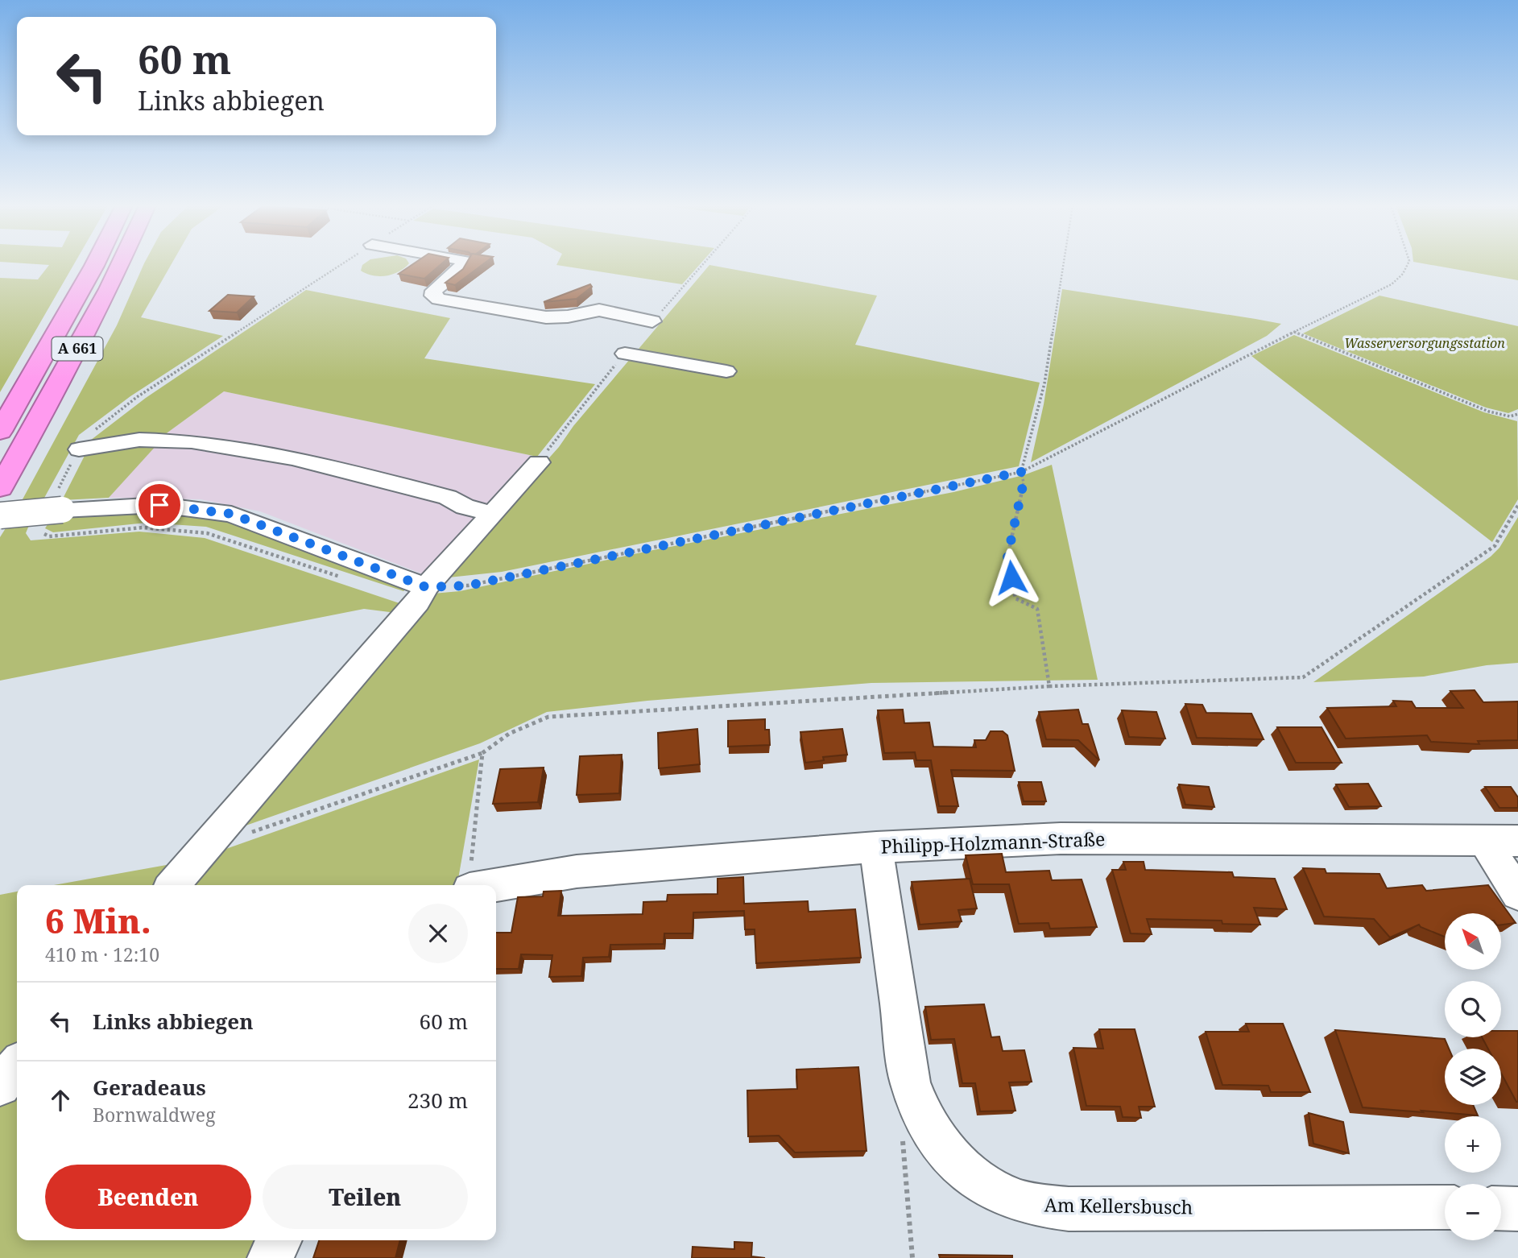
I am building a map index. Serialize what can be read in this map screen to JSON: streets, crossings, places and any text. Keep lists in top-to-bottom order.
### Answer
{
  "streets": {
    "highway": ["A 661"],
    "street": ["Philipp-Holzmann-Straße", "Am Kellersbusch"]
  },
  "crossings": [
    ["Philipp-Holzmann-Straße", "Am Kellersbusch"]
  ],
  "parks": ["Wasserversorgungsstation"],
  "north": "top left",
  "page": {
    "turn": ["60 m", "Links abbiegen"],
    "heading": ["6 Min.", "410 m · 12:10"],
    "map_buttons": ["+", "−"],
    "list": [
      {
        "name": "Links abbiegen",
        "value": "60 m"
      },
      {
        "name": "Geradeaus",
        "note": "Bornwaldweg",
        "value": "230 m"
      }
    ],
    "buttons": ["Beenden", "Teilen"]
  }
}
